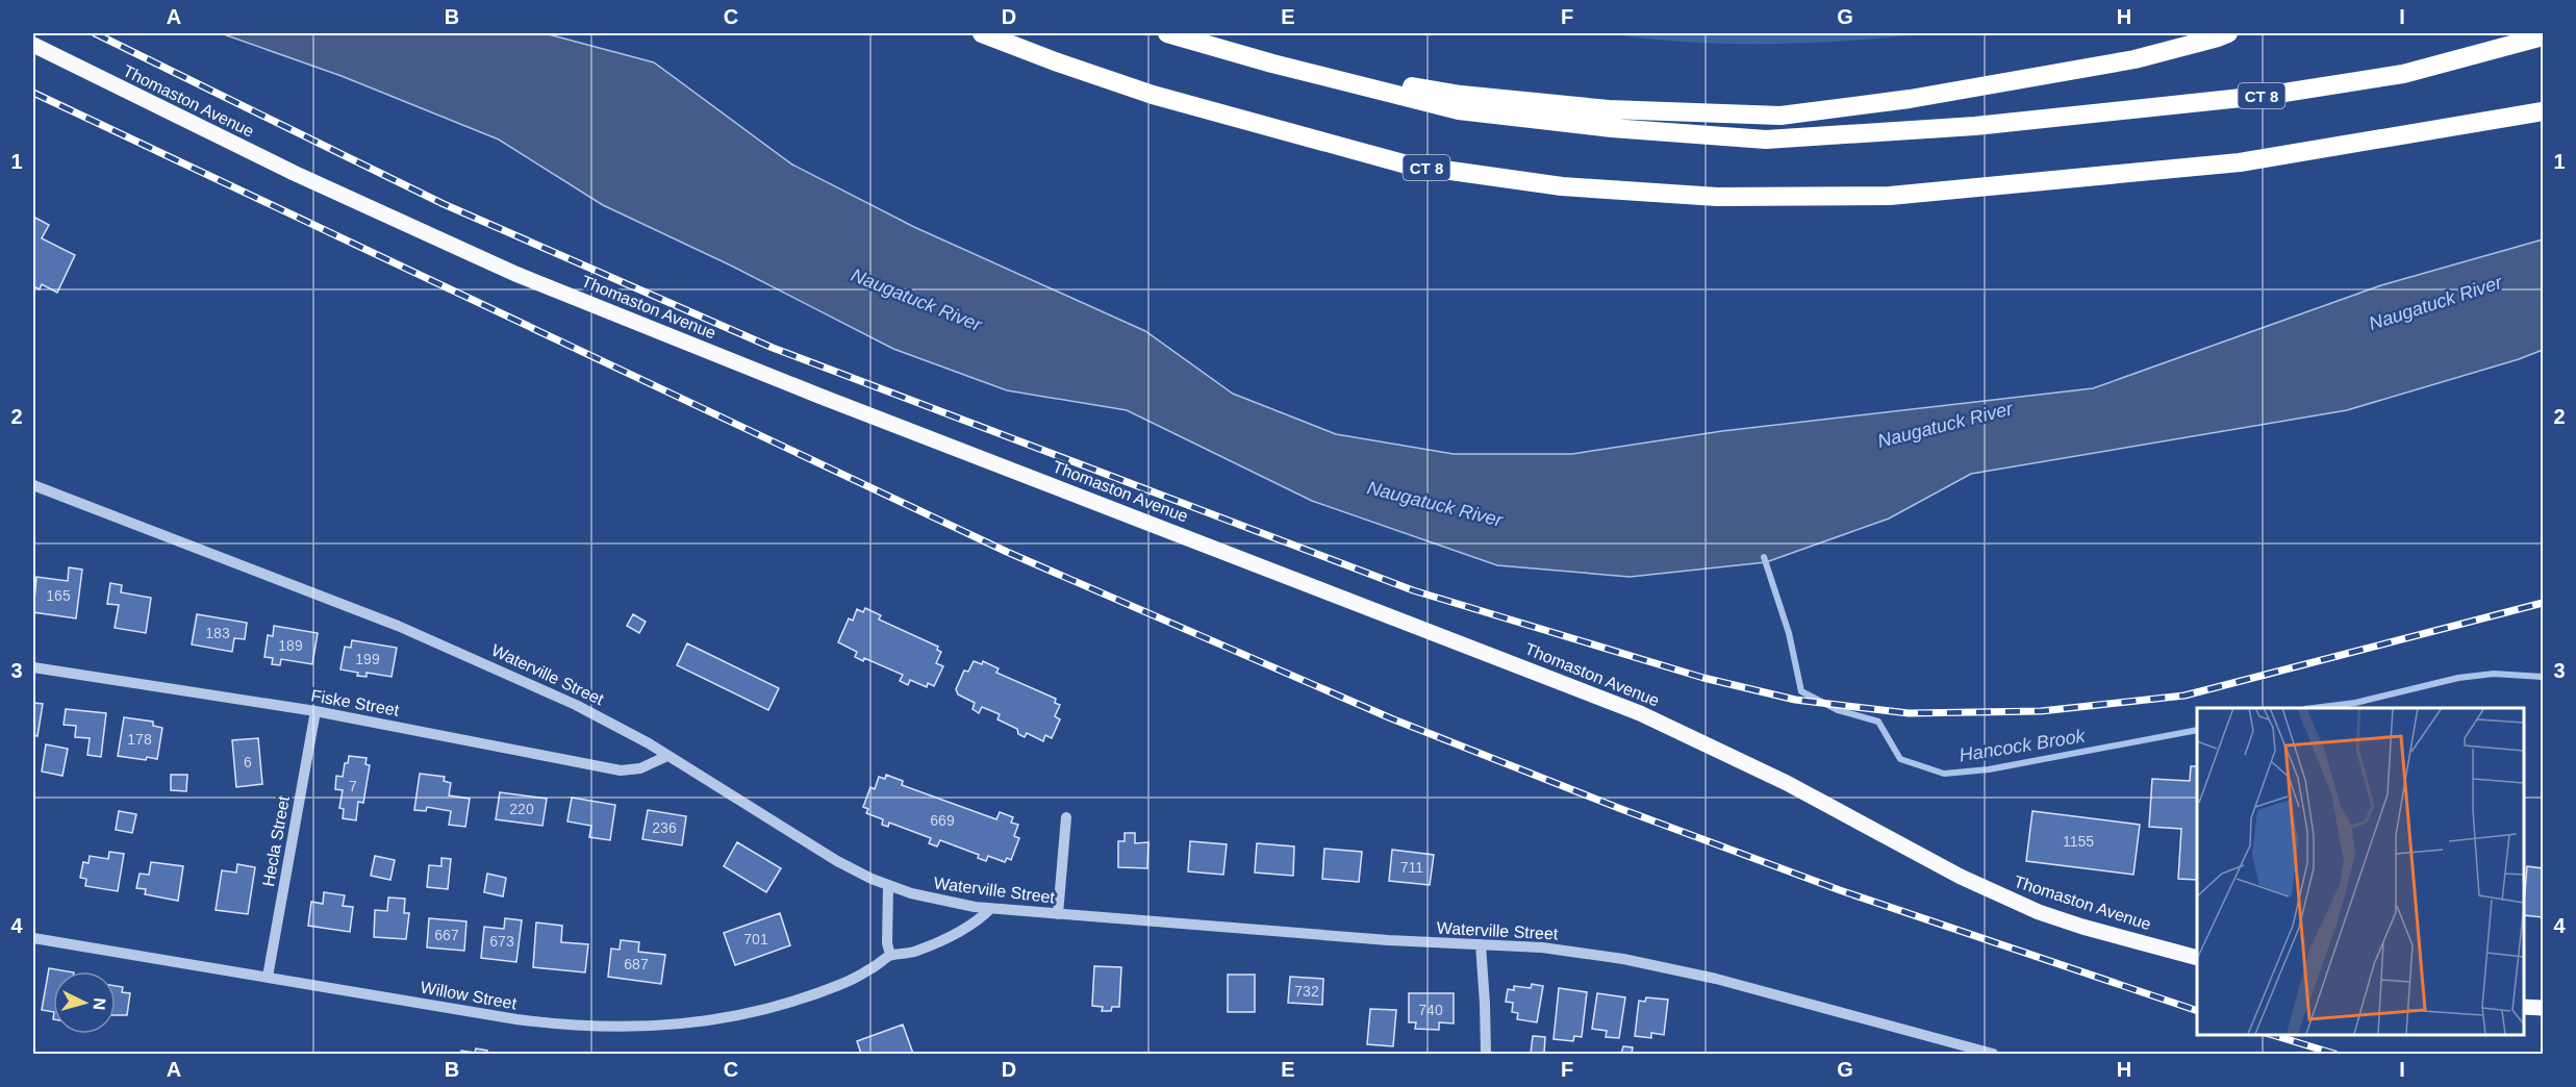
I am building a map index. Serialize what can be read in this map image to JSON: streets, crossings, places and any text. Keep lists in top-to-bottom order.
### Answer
{
  "streets": {
    "highway": ["CT 8"],
    "main road": ["Thomaston Avenue"],
    "street": [
      "Waterville Street",
      "Fiske Street",
      "Hecla Street",
      "Willow Street"
    ]
  },
  "crossings": [
    ["Waterville Street", "Fiske Street"],
    ["Waterville Street", "Willow Street"],
    ["Fiske Street", "Hecla Street"],
    ["Hecla Street", "Willow Street"]
  ],
  "water": ["Naugatuck River", "Hancock Brook"],
  "house_numbers": [
    "165",
    "183",
    "189",
    "199",
    "178",
    "6",
    "7",
    "220",
    "669",
    "236",
    "1155",
    "711",
    "667",
    "701",
    "673",
    "687",
    "732",
    "740"
  ],
  "north": "right",
  "grid": {
    "columns": [
      "A",
      "B",
      "C",
      "D",
      "E",
      "F",
      "G",
      "H",
      "I"
    ],
    "rows": [
      "1",
      "2",
      "3",
      "4"
    ]
  }
}
